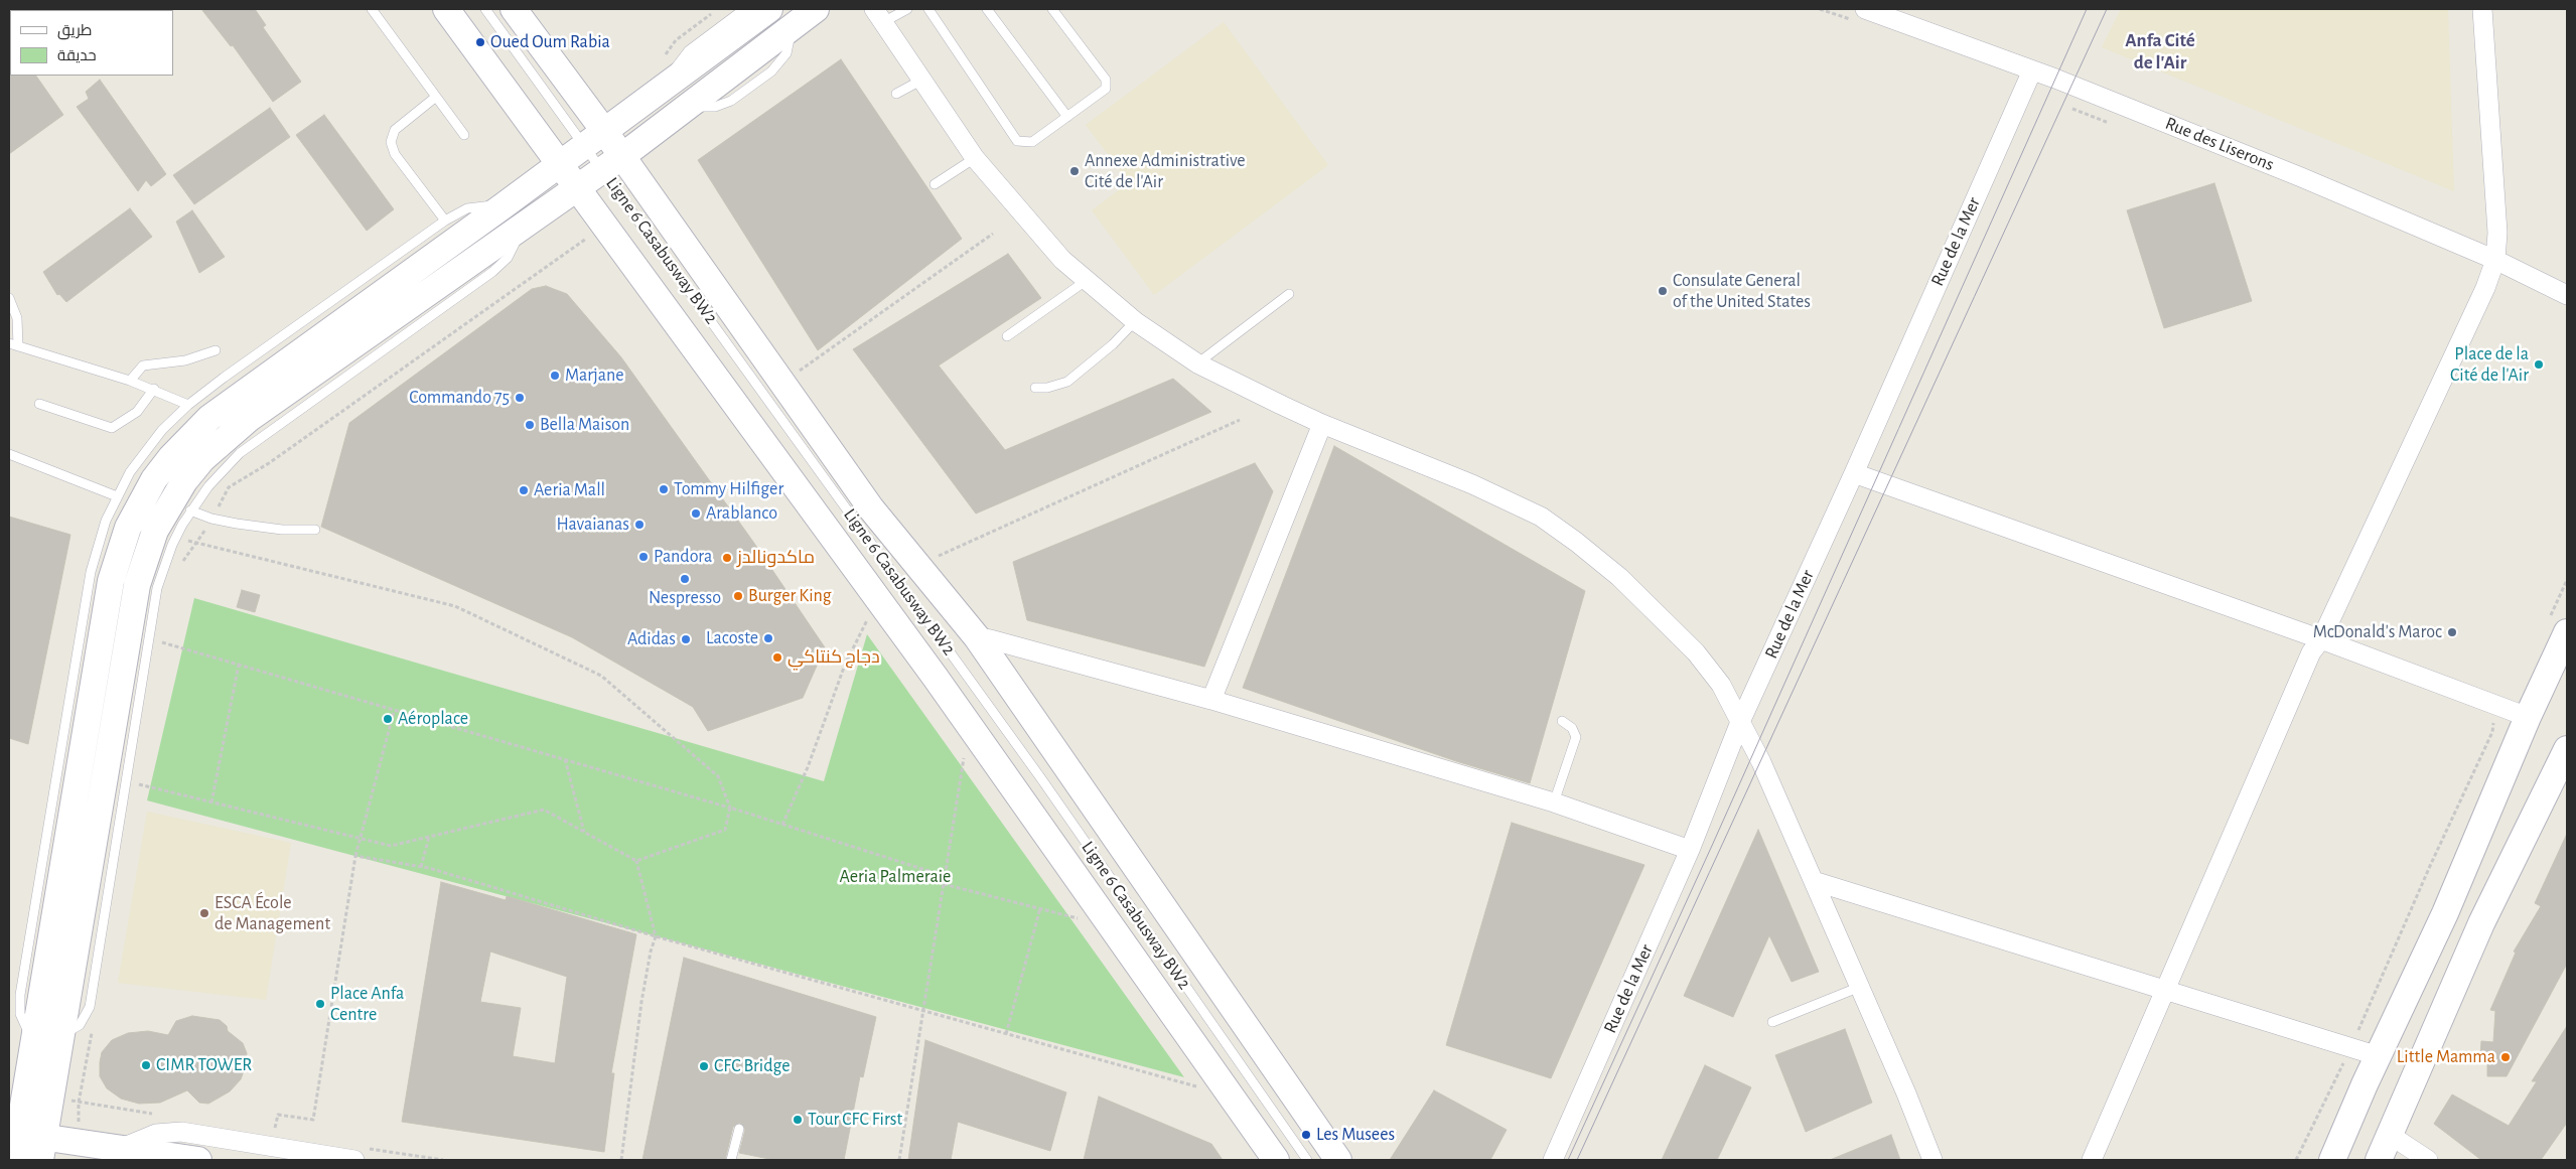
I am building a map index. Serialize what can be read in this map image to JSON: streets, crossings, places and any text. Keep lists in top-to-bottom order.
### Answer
{
  "streets": {
    "street": ["Rue des Liserons", "Rue de la Mer"],
    "lane": ["Ligne 6 Casabusway BW2"]
  },
  "crossings": [
    ["Rue des Liserons", "Rue de la Mer"]
  ],
  "districts": ["Anfa Cité de l'Air"],
  "parks": ["Aeria Palmeraie"],
  "places": [
    "Oued Oum Rabia",
    "Annexe Administrative Cité de l'Air",
    "Consulate General of the United States",
    "Place de la Cité de l'Air",
    "Marjane",
    "Commando 75",
    "Bella Maison",
    "Tommy Hilfiger",
    "Aeria Mall",
    "Arablanco",
    "Havaianas",
    "Pandora",
    "ماكدونالدز",
    "Nespresso",
    "Burger King",
    "McDonald's Maroc",
    "Lacoste",
    "Adidas",
    "دجاج كنتاكي",
    "Aéroplace",
    "ESCA École de Management",
    "Place Anfa Centre",
    "Little Mamma",
    "CIMR TOWER",
    "CFC Bridge",
    "Tour CFC First",
    "Les Musees"
  ],
  "legend": ["طريق", "حديقة"]
}
